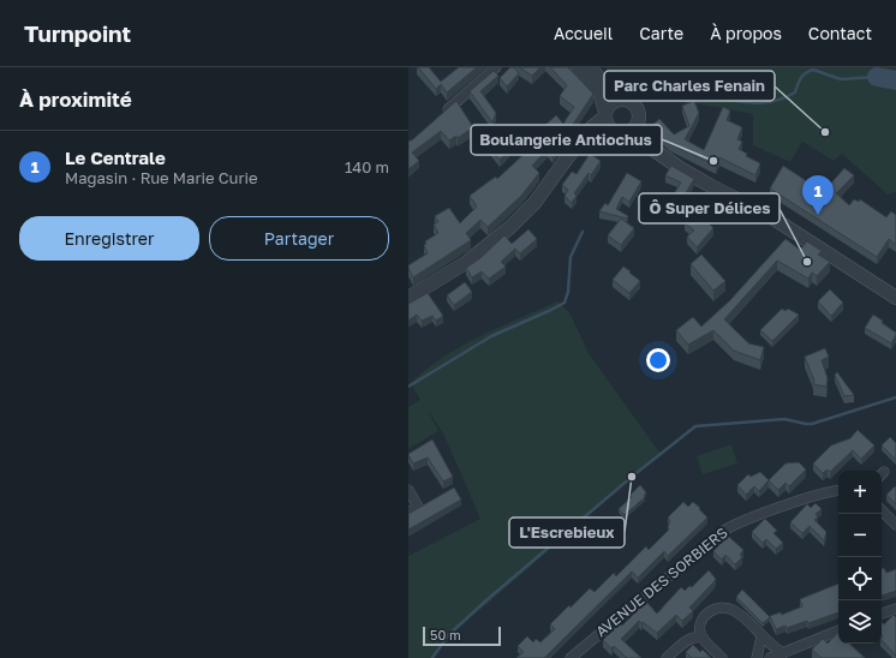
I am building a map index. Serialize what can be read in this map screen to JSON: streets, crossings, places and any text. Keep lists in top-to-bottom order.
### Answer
{
  "streets": {
    "street": ["AVENUE DES SORBIERS"]
  },
  "places": [
    "Parc Charles Fenain",
    "Boulangerie Antiochus",
    "Ô Super Délices",
    "L'Escrebieux"
  ],
  "scale_bar": "50 m",
  "page": {
    "header": "Turnpoint",
    "nav": [
      "Accueil",
      "Carte",
      "À propos",
      "Contact"
    ],
    "heading": "À proximité",
    "list": [
      {
        "mark": "1",
        "name": "Le Centrale",
        "note": "Magasin · Rue Marie Curie",
        "value": "140 m"
      }
    ],
    "pins": "1",
    "buttons": ["Enregistrer", "Partager"],
    "map_buttons": ["+", "−"],
    "scale": "50 m"
  }
}
